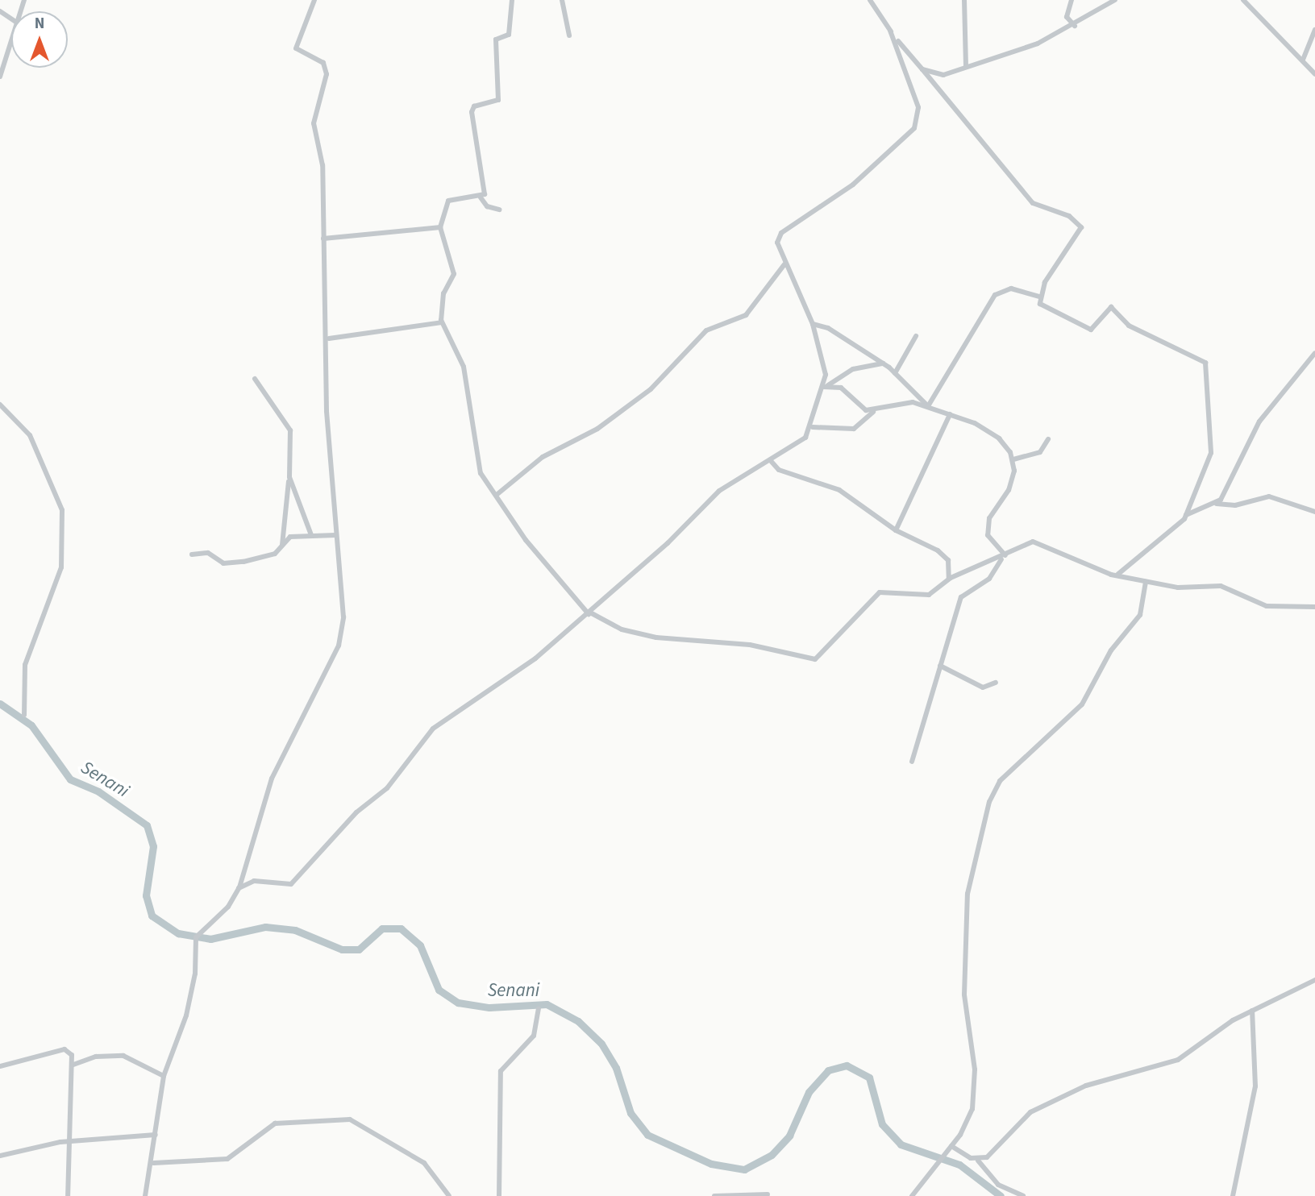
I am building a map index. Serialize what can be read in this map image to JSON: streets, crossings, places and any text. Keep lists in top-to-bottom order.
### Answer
{
  "water": ["Senani"],
  "north": "top"
}
